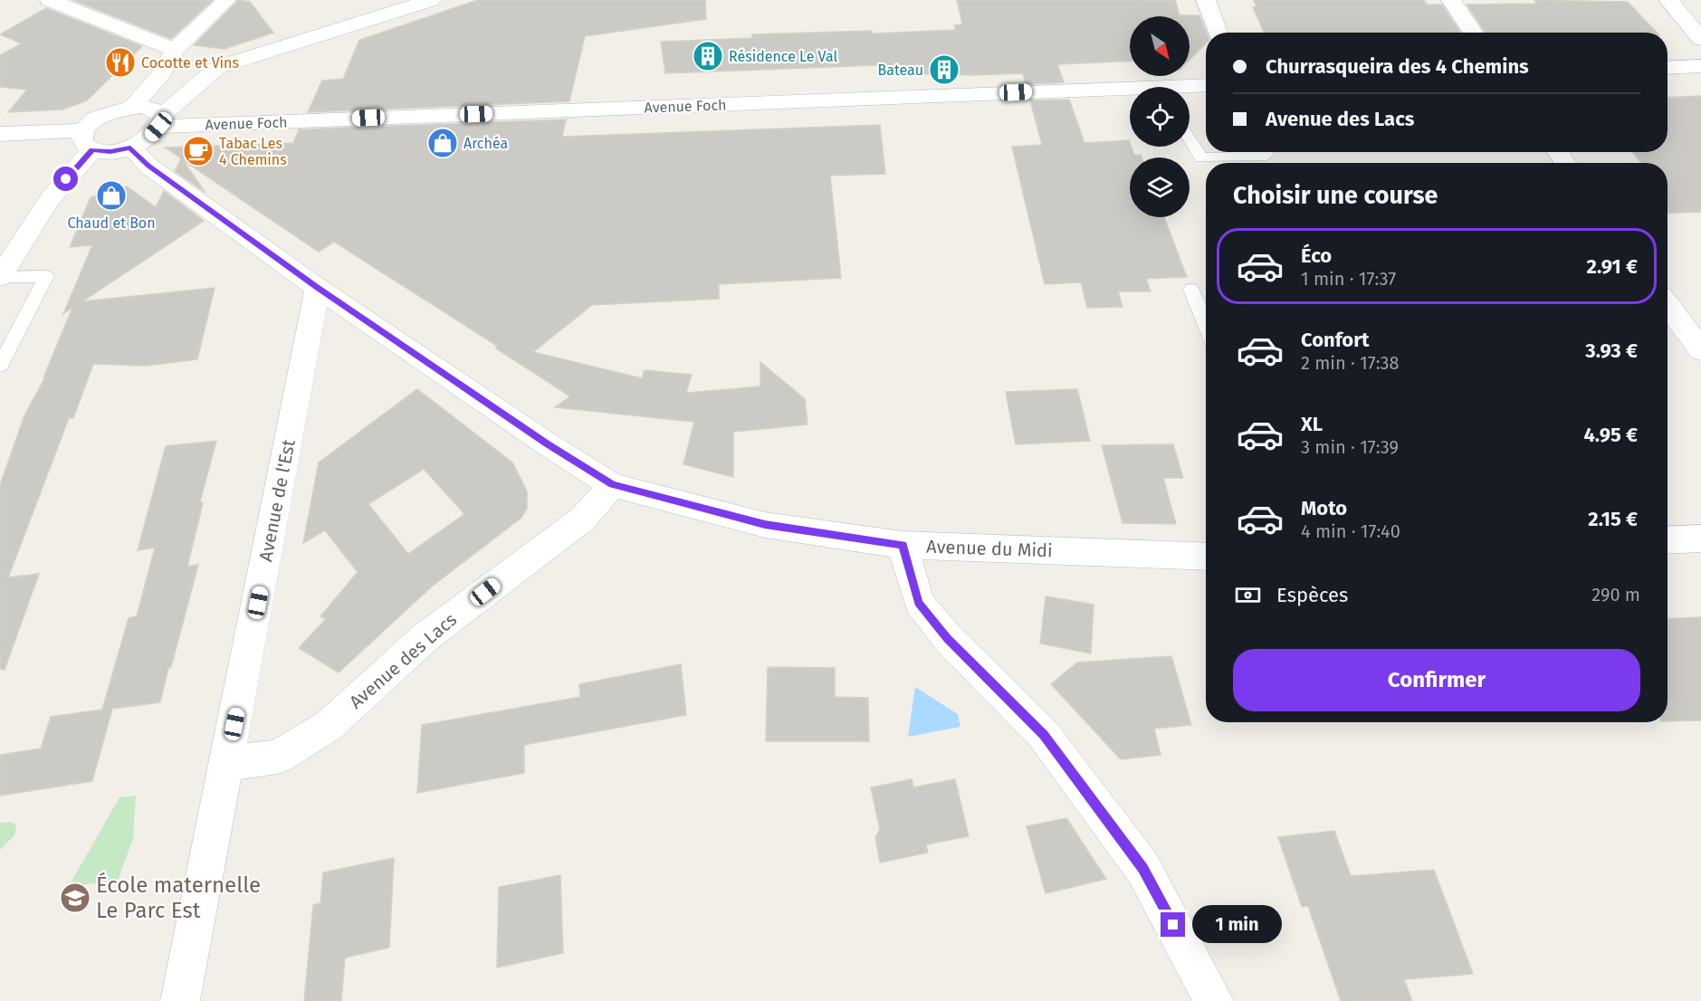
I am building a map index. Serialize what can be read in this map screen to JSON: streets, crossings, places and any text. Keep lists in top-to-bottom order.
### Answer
{
  "streets": {
    "street": [
      "Avenue Foch",
      "Avenue de l'Est",
      "Avenue du Midi",
      "Avenue des Lacs"
    ]
  },
  "crossings": [
    ["Avenue de l'Est", "Avenue du Midi"],
    ["Avenue de l'Est", "Avenue des Lacs"],
    ["Avenue du Midi", "Avenue des Lacs"]
  ],
  "places": {
    "building": ["Résidence Le Val", "Bateau"],
    "restaurant": ["Cocotte et Vins"],
    "shop": ["Archéa", "Chaud et Bon"],
    "cafe": ["Tabac Les 4 Chemins"],
    "school or university": ["École maternelle Le Parc Est"]
  },
  "north": "bottom right",
  "page": {
    "banner": ["Churrasqueira des 4 Chemins", "Avenue des Lacs"],
    "heading": "Choisir une course",
    "list": [
      {
        "name": "Éco",
        "note": "1 min · 17:37",
        "value": "2.91 €"
      },
      {
        "name": "Confort",
        "note": "2 min · 17:38",
        "value": "3.93 €"
      },
      {
        "name": "XL",
        "note": "3 min · 17:39",
        "value": "4.95 €"
      },
      {
        "name": "Moto",
        "note": "4 min · 17:40",
        "value": "2.15 €"
      }
    ],
    "pay": ["Espèces", "290 m"],
    "buttons": "Confirmer",
    "bubble": "1 min"
  }
}
